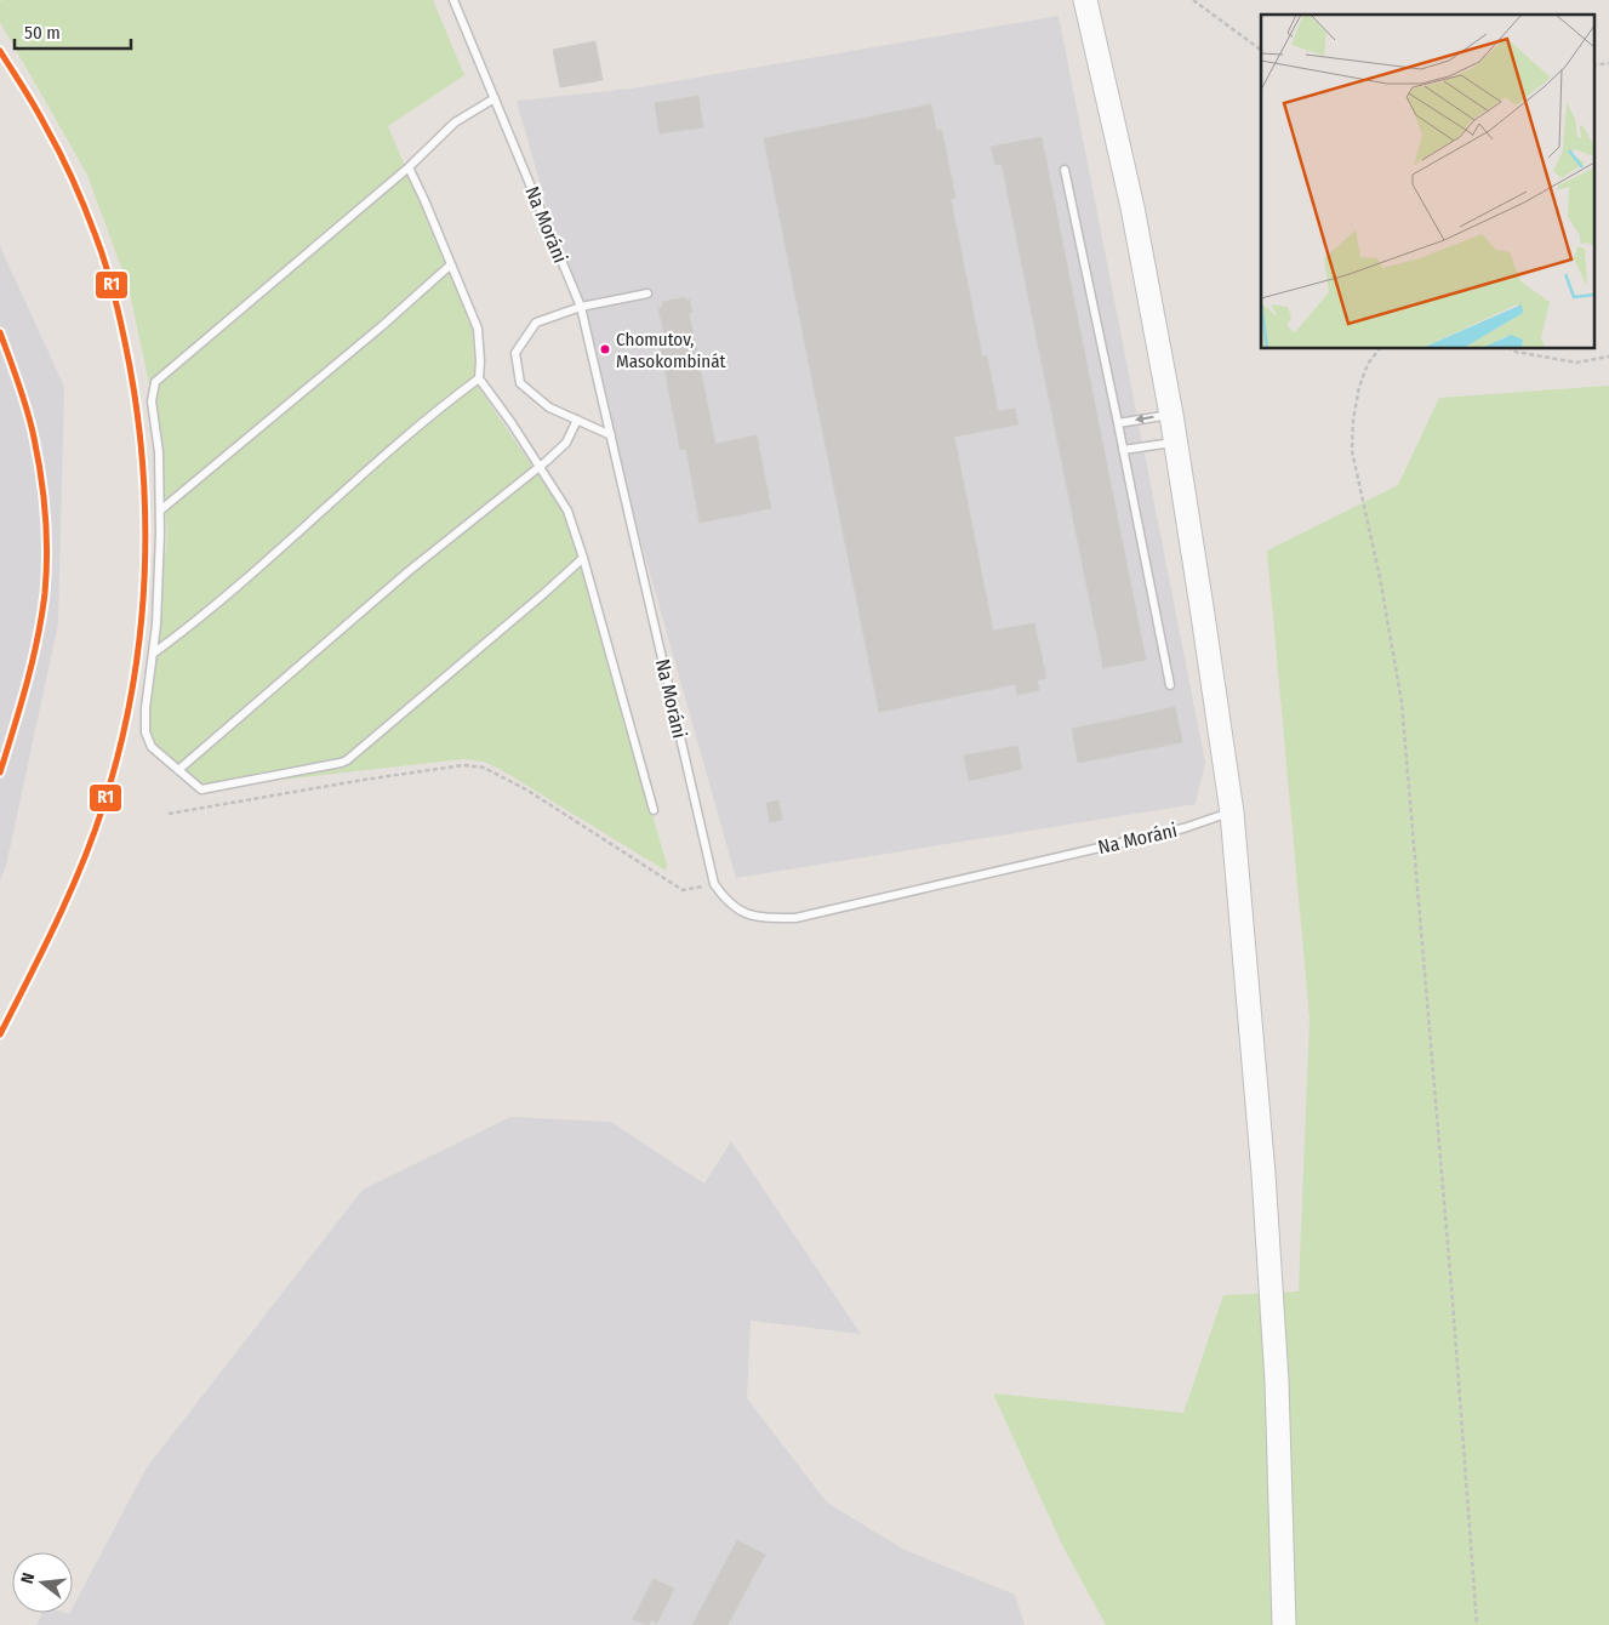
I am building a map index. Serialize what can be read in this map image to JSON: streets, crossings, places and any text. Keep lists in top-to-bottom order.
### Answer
{
  "streets": {
    "lane": ["Na Moráni"]
  },
  "places": ["Chomutov, Masokombinát"],
  "lines": ["transit line R1"],
  "scale_bar": "50 m",
  "north": "left"
}
